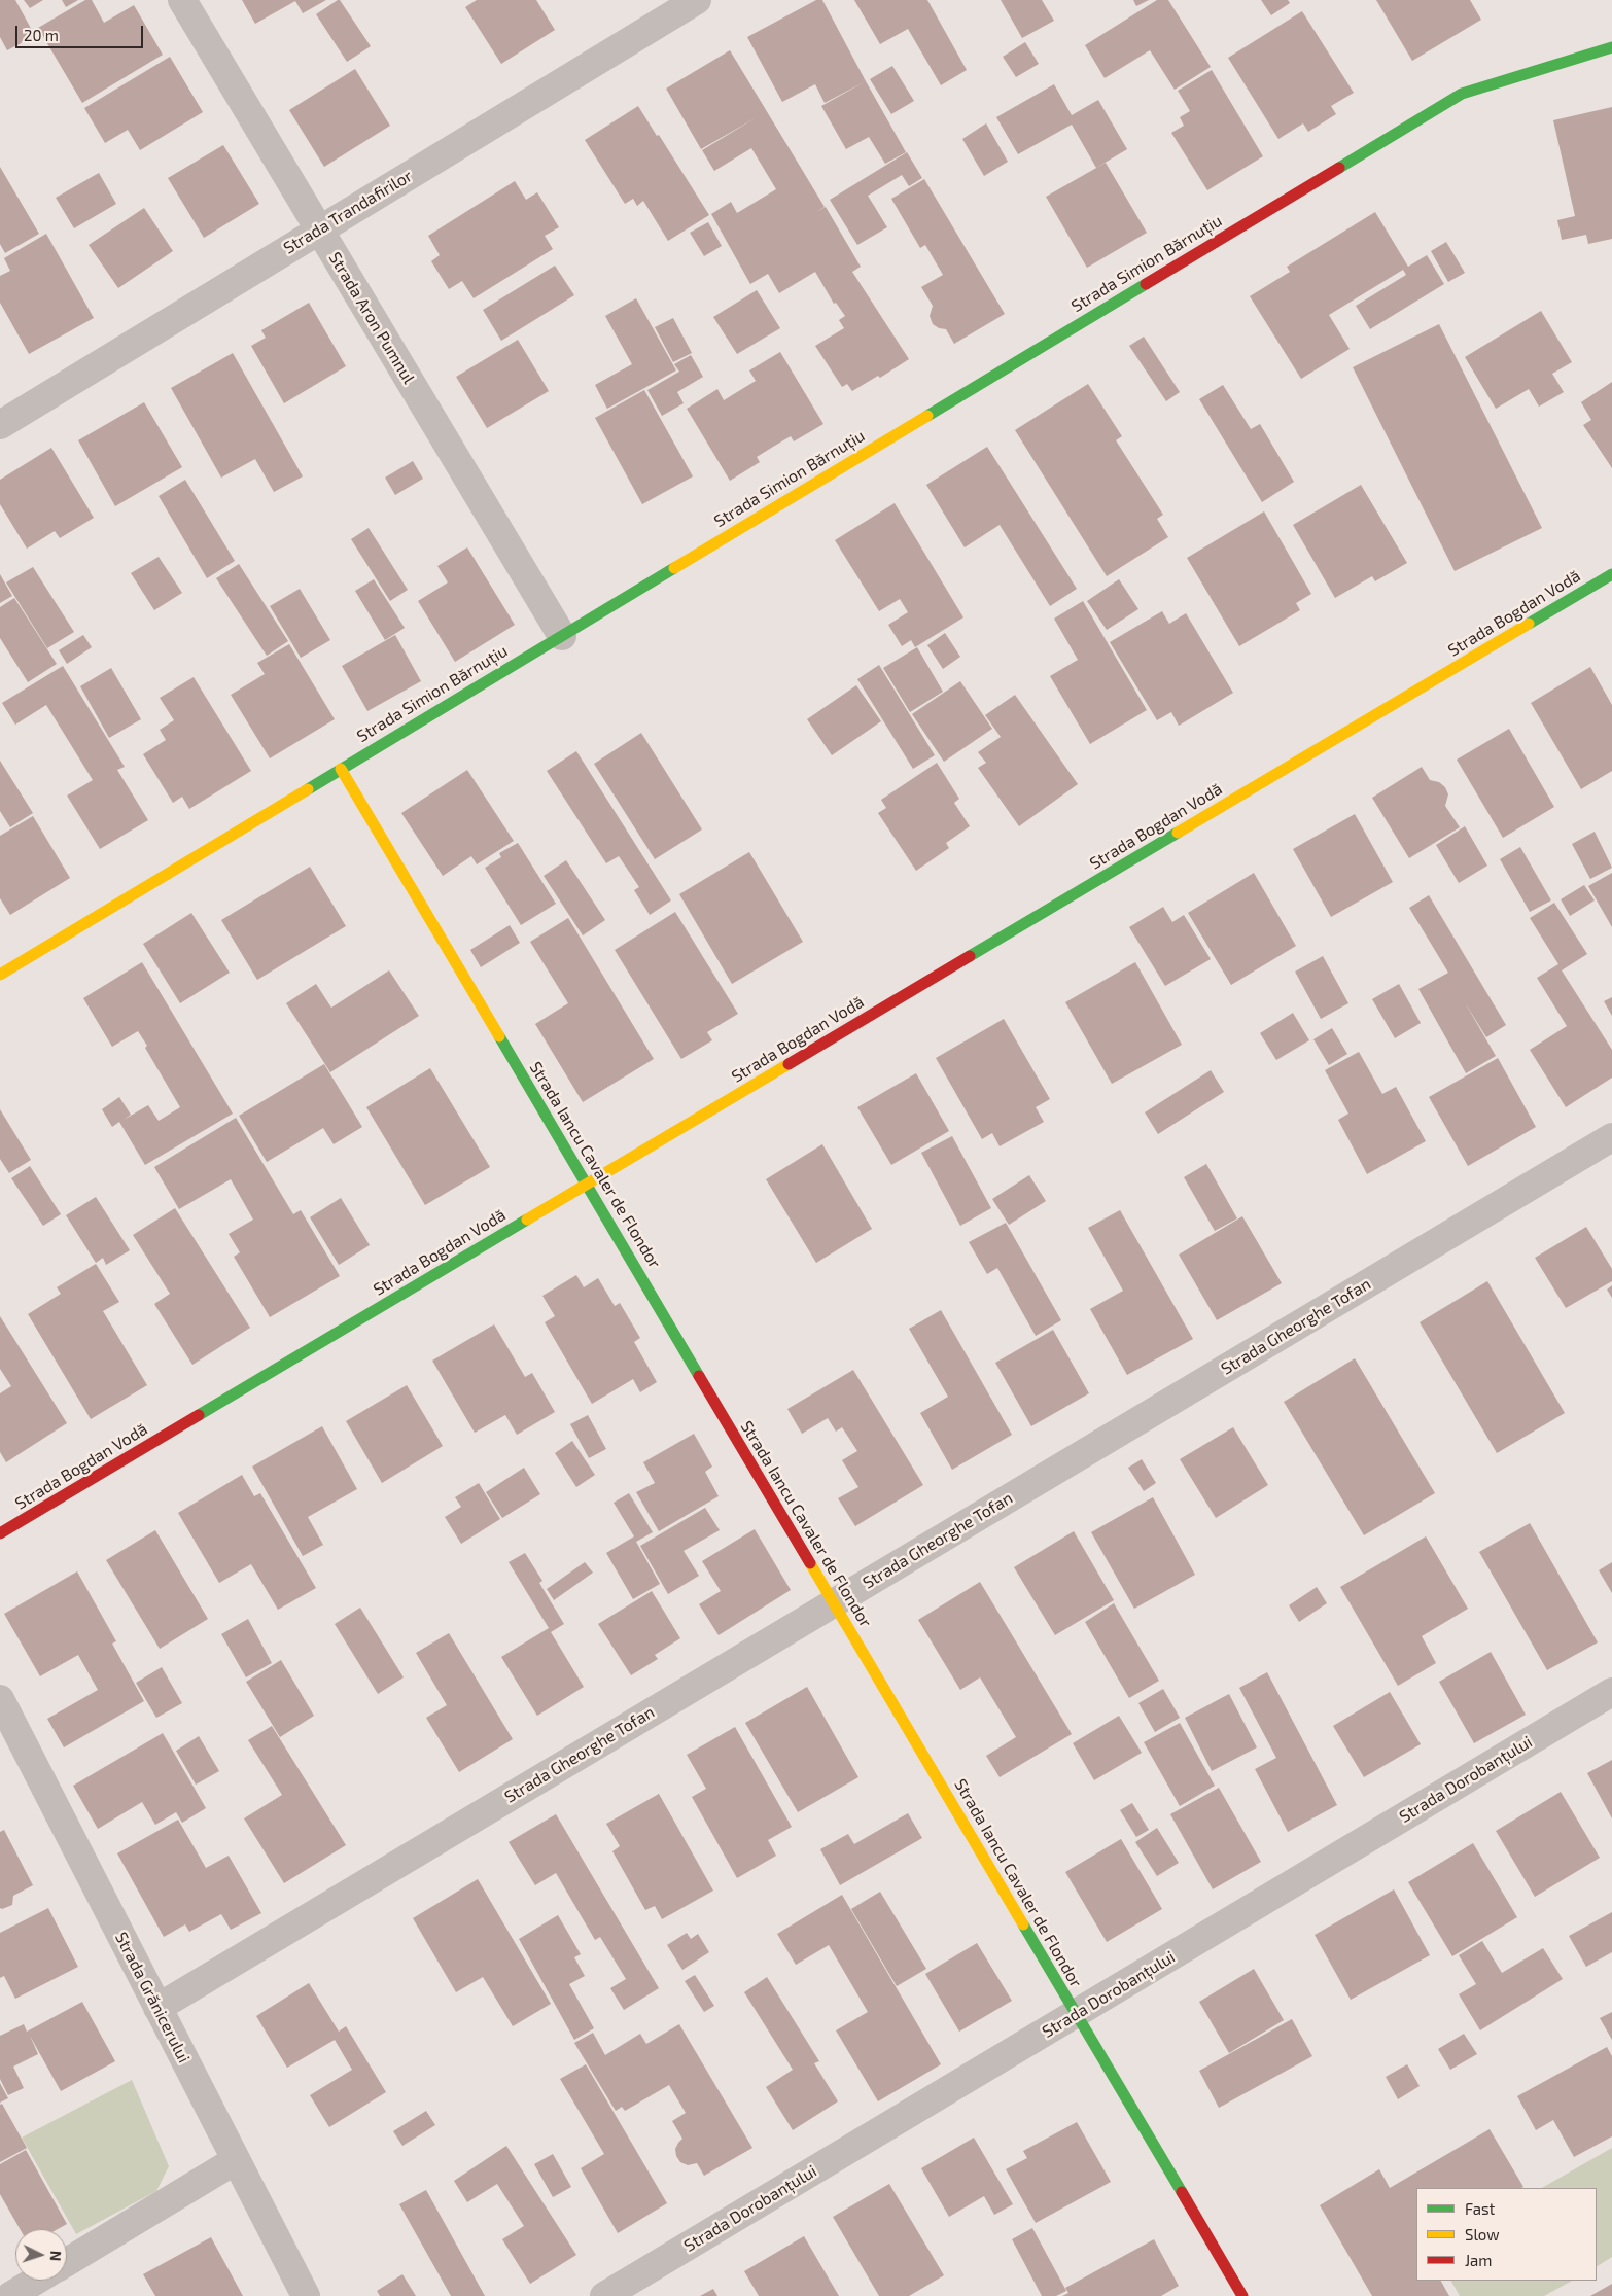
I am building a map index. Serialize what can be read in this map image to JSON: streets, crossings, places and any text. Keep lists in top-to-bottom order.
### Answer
{
  "streets": {
    "street": [
      "Strada Trandafirilor",
      "Strada Simion Bărnuțiu",
      "Strada Aron Pumnul",
      "Strada Bogdan Vodă",
      "Strada Iancu Cavaler de Flondor",
      "Strada Gheorghe Tofan",
      "Strada Dorobanțului",
      "Strada Grănicerului"
    ]
  },
  "crossings": [
    ["Strada Trandafirilor", "Strada Aron Pumnul"],
    ["Strada Simion Bărnuțiu", "Strada Aron Pumnul"],
    ["Strada Simion Bărnuțiu", "Strada Iancu Cavaler de Flondor"],
    ["Strada Bogdan Vodă", "Strada Iancu Cavaler de Flondor"],
    ["Strada Iancu Cavaler de Flondor", "Strada Gheorghe Tofan"],
    ["Strada Iancu Cavaler de Flondor", "Strada Dorobanțului"],
    ["Strada Gheorghe Tofan", "Strada Grănicerului"]
  ],
  "legend": ["Fast", "Slow", "Jam"],
  "scale_bar": "20 m",
  "north": "right"
}
